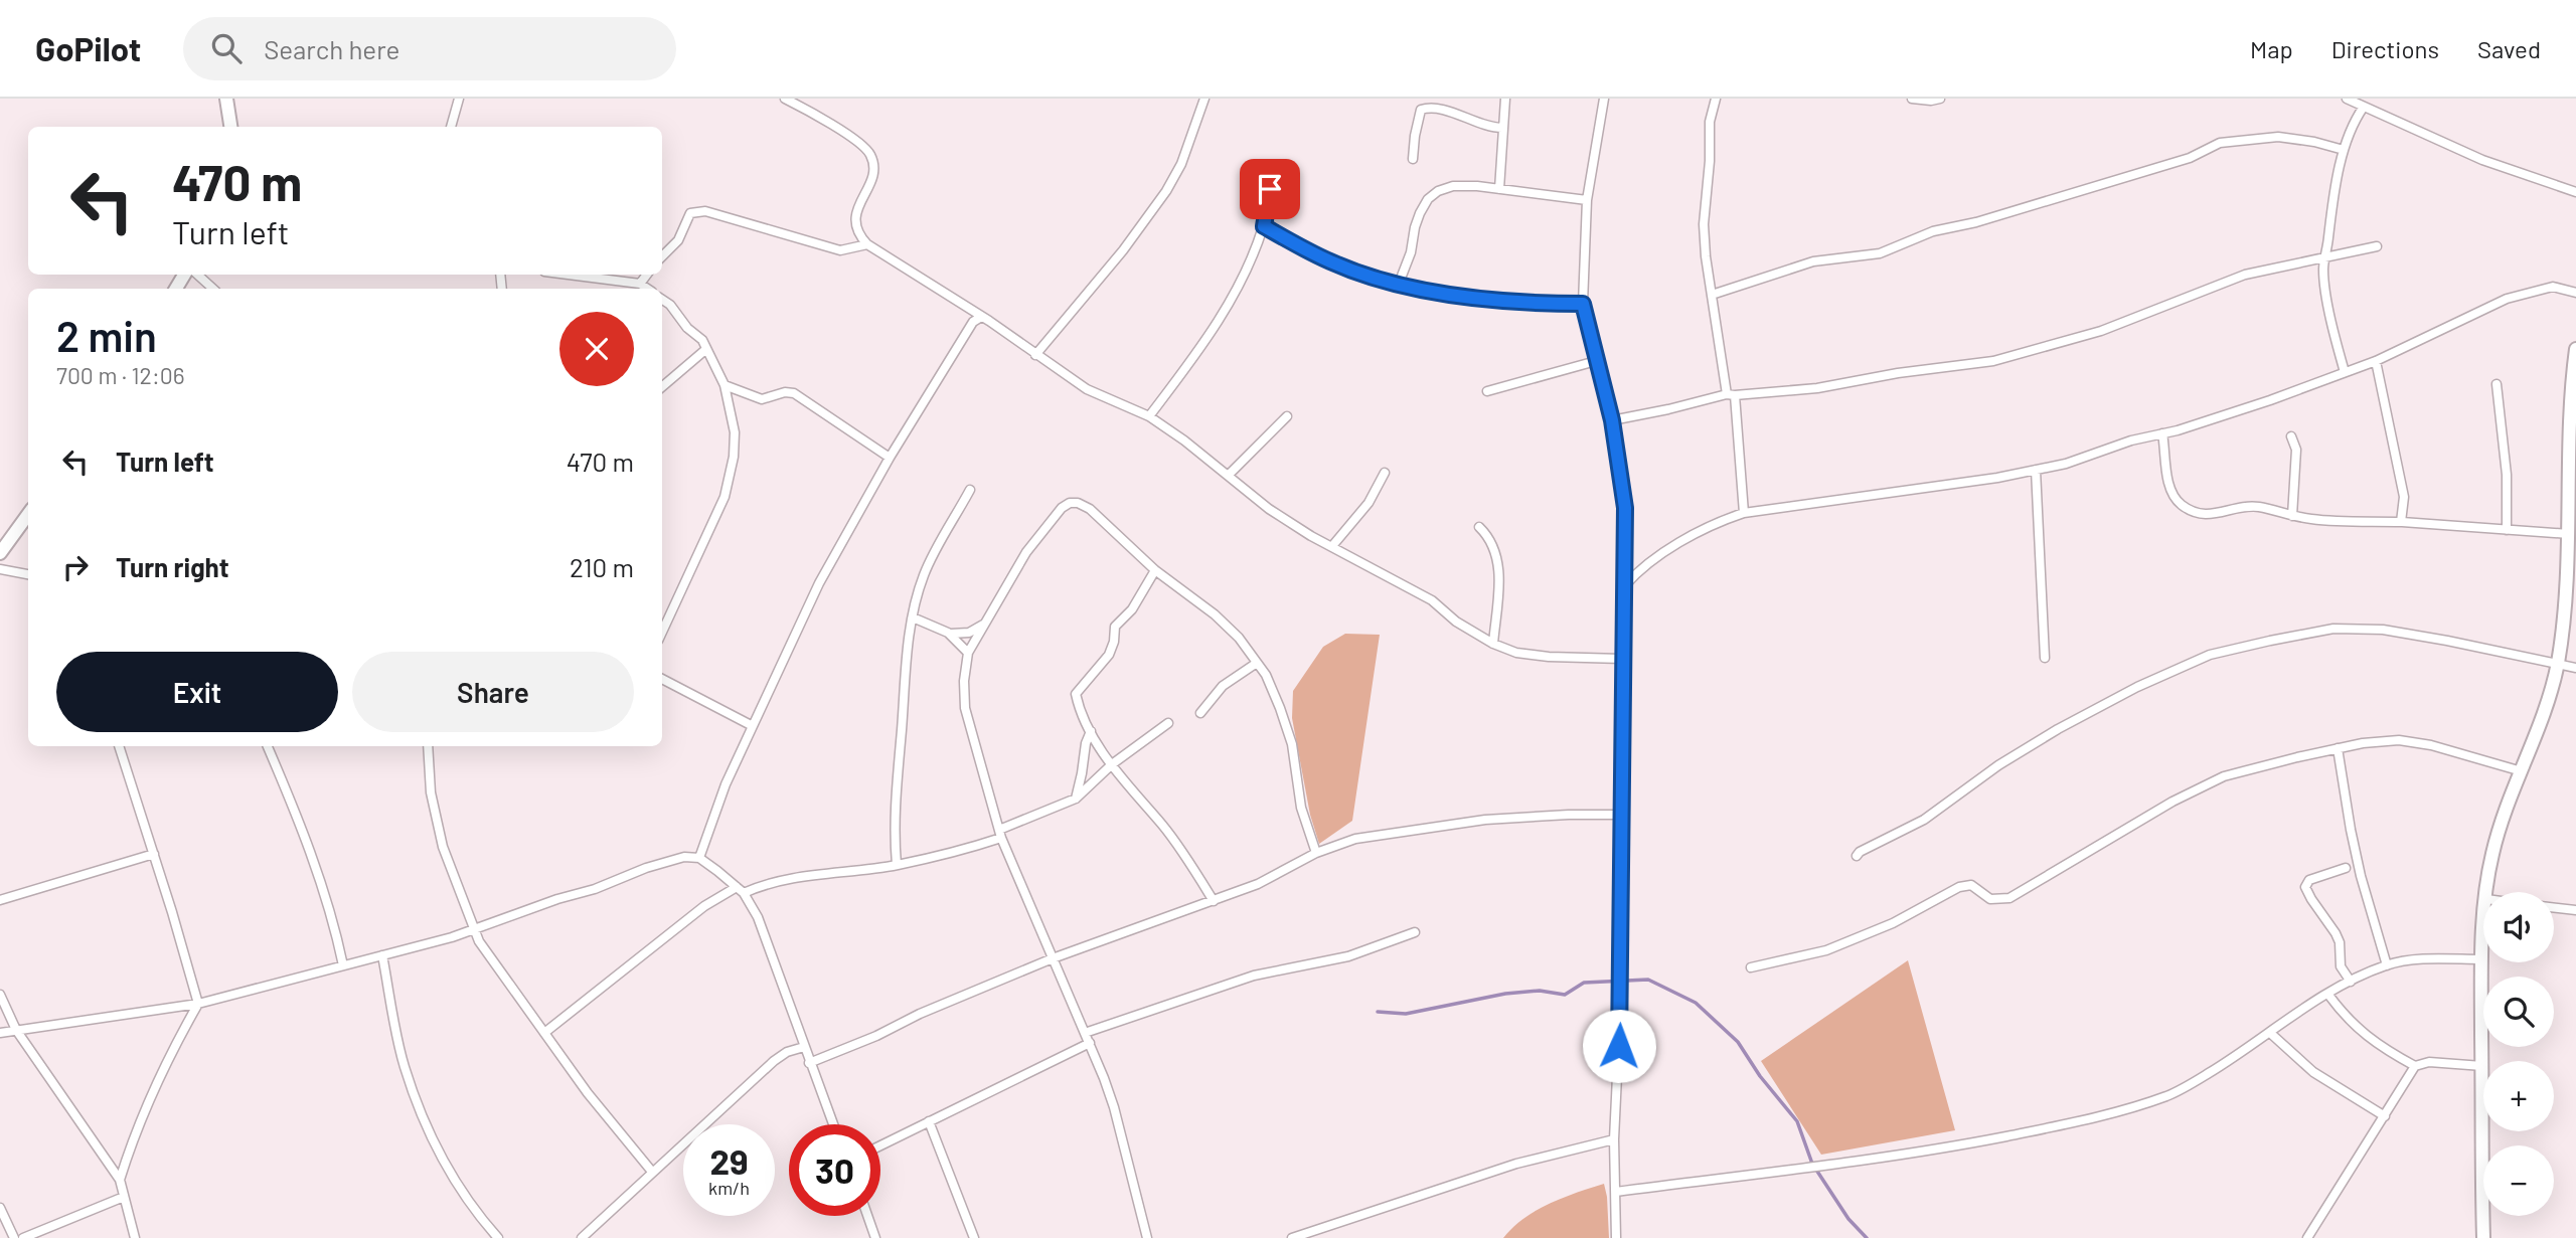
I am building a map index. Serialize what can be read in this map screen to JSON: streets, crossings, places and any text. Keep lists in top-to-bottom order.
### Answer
{
  "page": {
    "header": "GoPilot",
    "search": "Search here",
    "nav": ["Map", "Directions", "Saved"],
    "turn": ["470 m", "Turn left"],
    "heading": ["2 min", "700 m · 12:06"],
    "list": [
      {
        "name": "Turn left",
        "value": "470 m"
      },
      {
        "name": "Turn right",
        "value": "210 m"
      }
    ],
    "buttons": ["Exit", "Share"],
    "map_buttons": ["+", "−"],
    "speed": "29 km/h",
    "limit": "30"
  }
}
